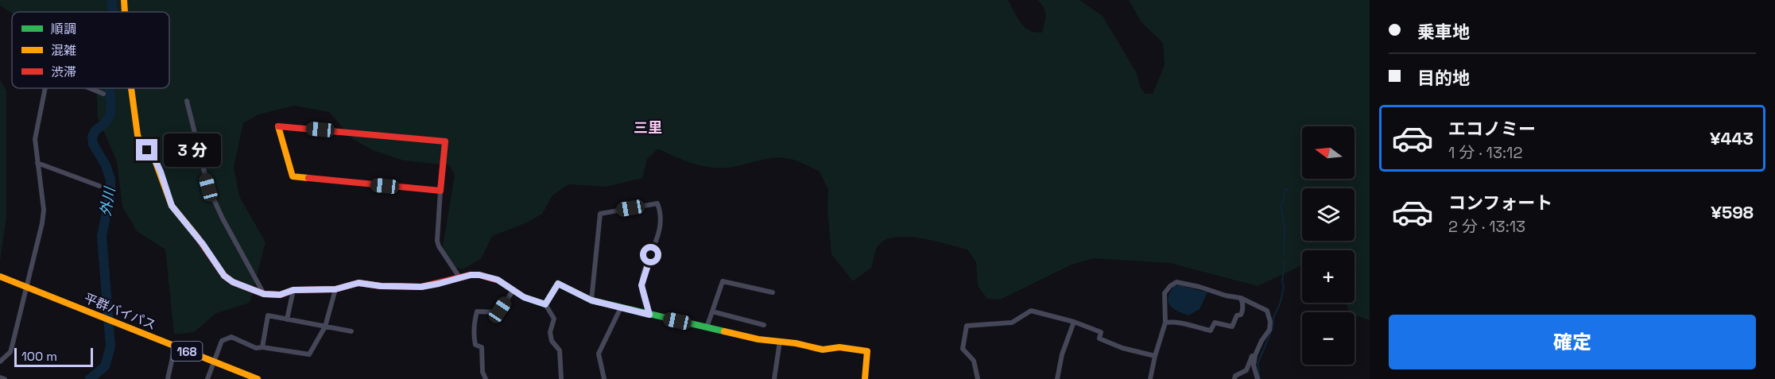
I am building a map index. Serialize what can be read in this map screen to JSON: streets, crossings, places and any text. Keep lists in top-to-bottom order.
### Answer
{
  "streets": {
    "main road": ["平群バイパス", "168"]
  },
  "districts": ["三里"],
  "water": ["外川"],
  "legend": ["順調", "混雑", "渋滞"],
  "scale_bar": "100 m",
  "north": "left",
  "page": {
    "banner": ["乗車地", "目的地"],
    "list": [
      {
        "name": "エコノミー",
        "note": "1 分 · 13:12",
        "value": "¥443"
      },
      {
        "name": "コンフォート",
        "note": "2 分 · 13:13",
        "value": "¥598"
      }
    ],
    "map_buttons": ["+", "−"],
    "bubble": "3 分",
    "buttons": "確定",
    "scale": "100 m"
  }
}
